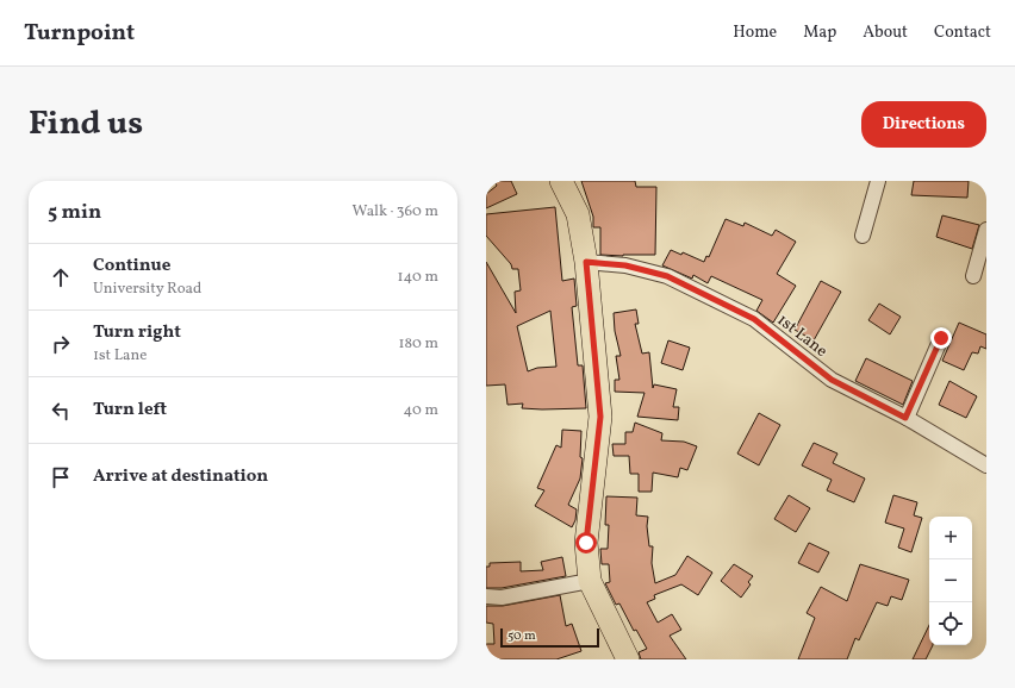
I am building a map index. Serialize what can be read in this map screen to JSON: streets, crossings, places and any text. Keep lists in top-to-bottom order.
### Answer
{
  "streets": {
    "street": ["1st Lane"]
  },
  "scale_bar": "50 m",
  "page": {
    "header": "Turnpoint",
    "nav": [
      "Home",
      "Map",
      "About",
      "Contact"
    ],
    "title": "Find us",
    "buttons": "Directions",
    "heading": ["5 min", "Walk · 360 m"],
    "list": [
      ["Continue", "University Road", "140 m"],
      ["Turn right", "1st Lane", "180 m"],
      ["Turn left", "40 m"],
      "Arrive at destination"
    ],
    "map_buttons": ["+", "−"],
    "scale": "50 m"
  }
}
